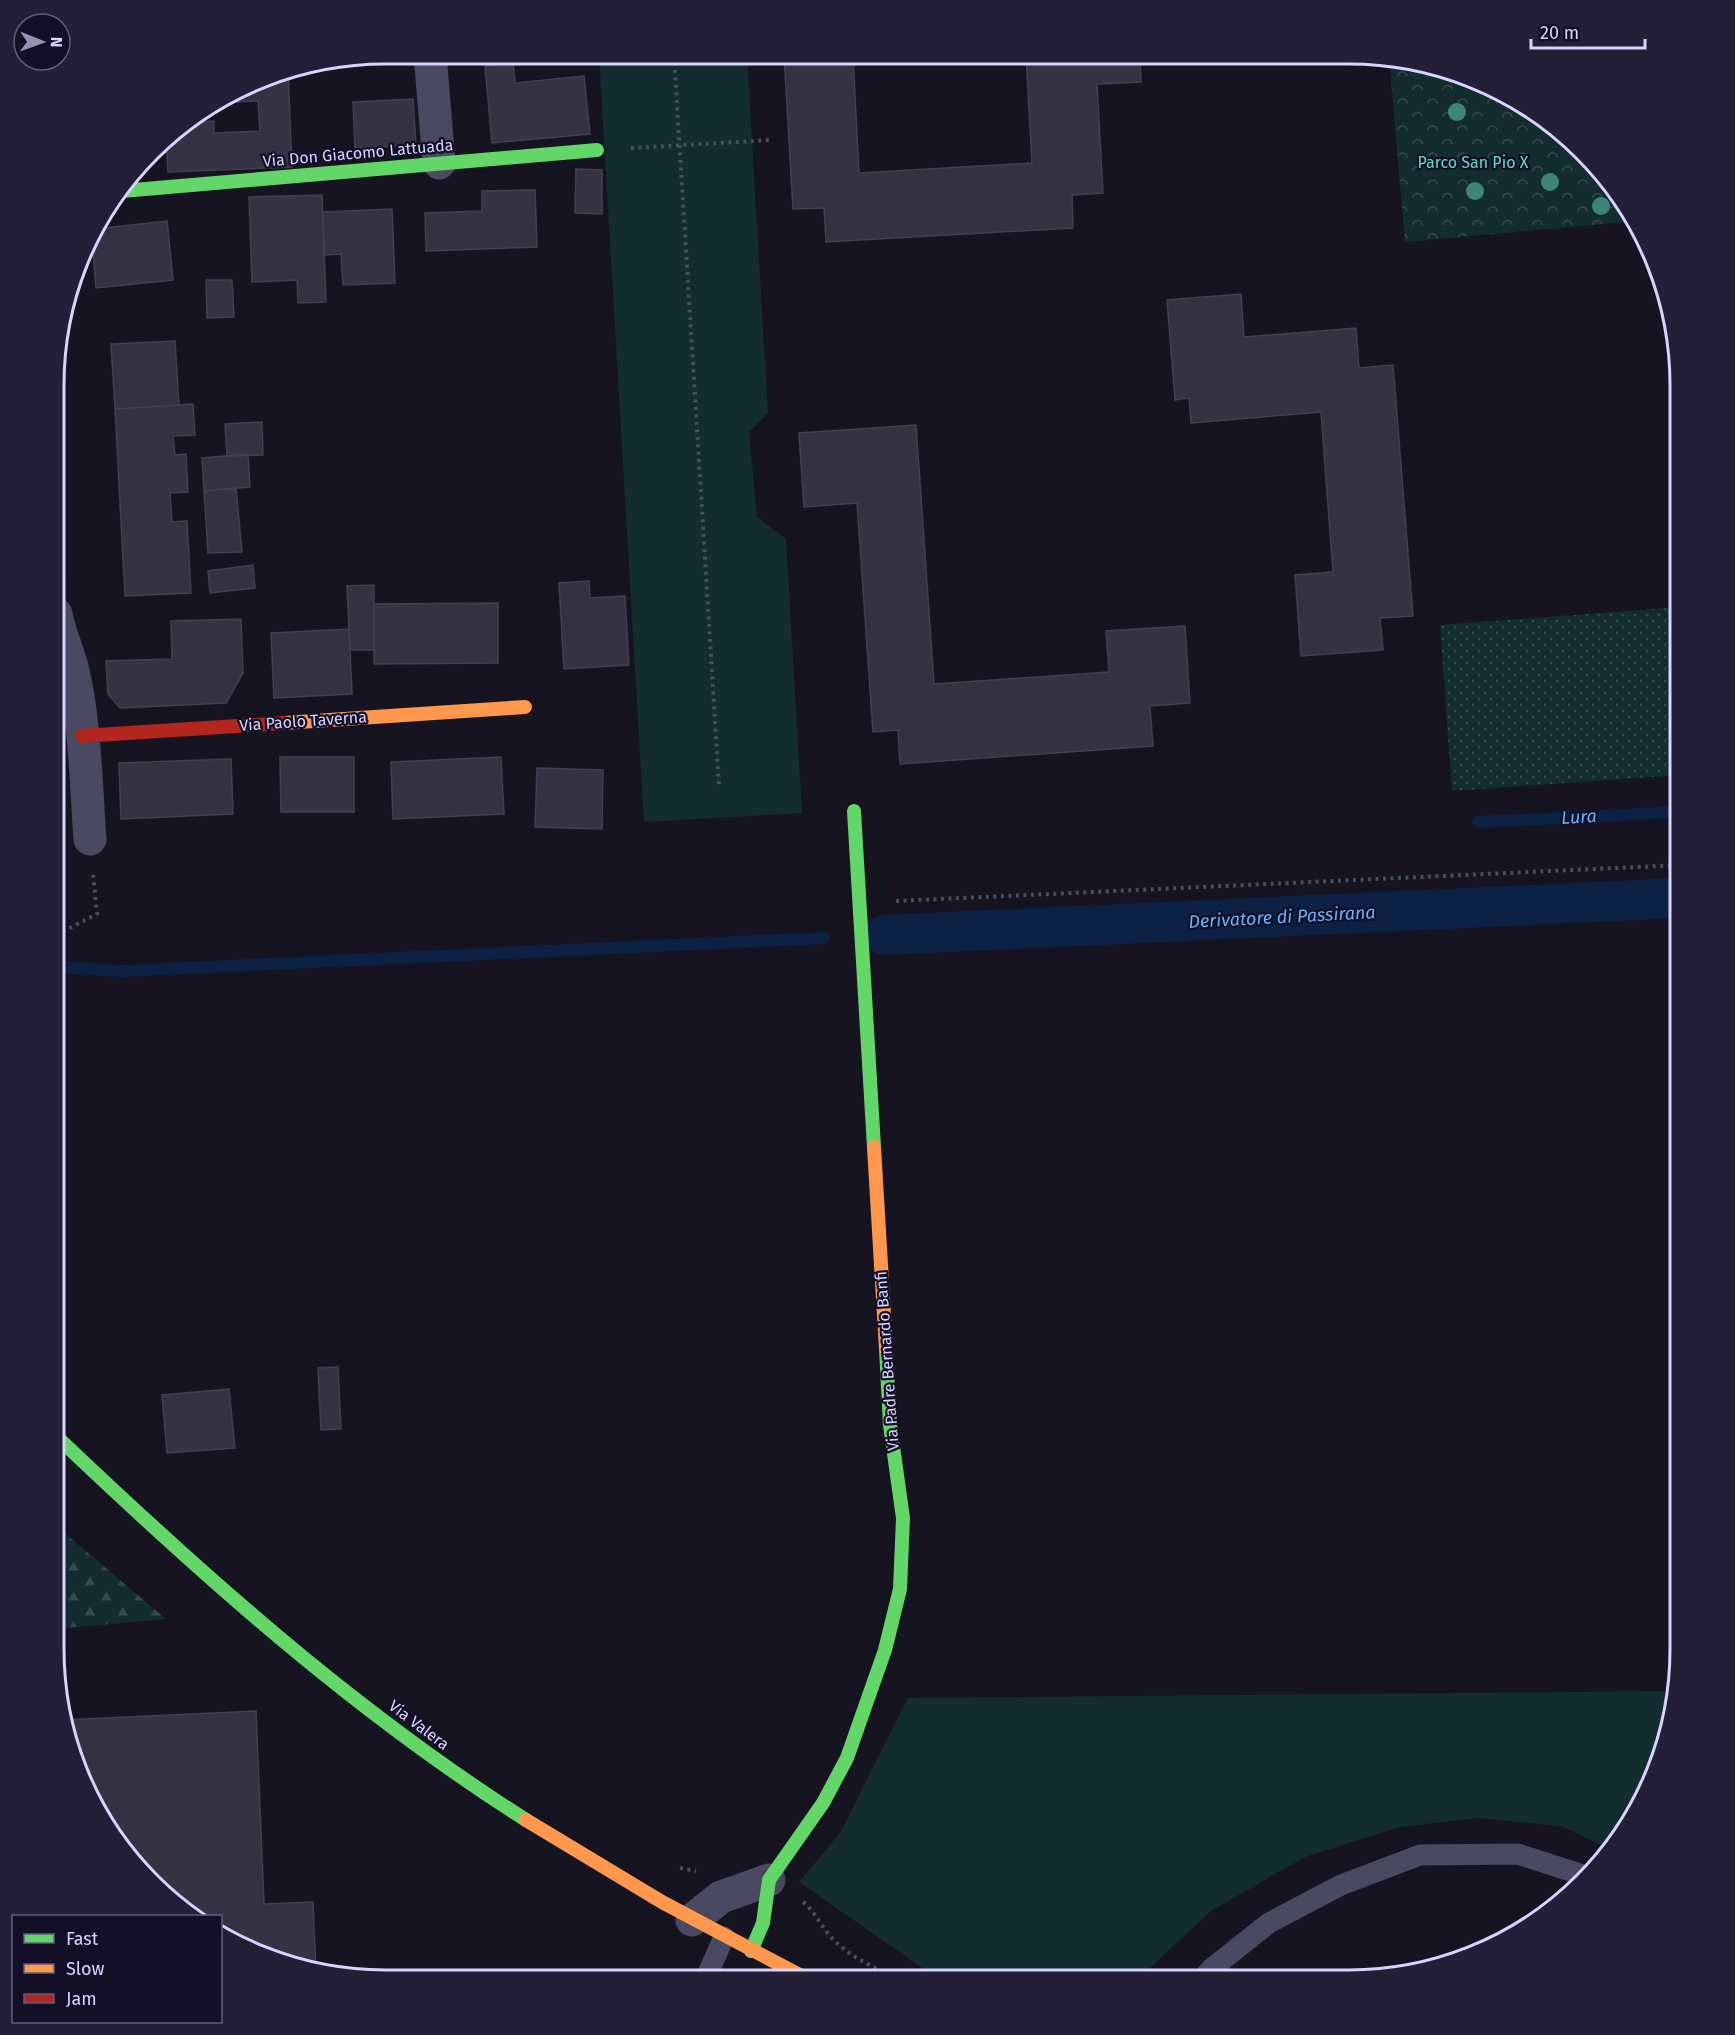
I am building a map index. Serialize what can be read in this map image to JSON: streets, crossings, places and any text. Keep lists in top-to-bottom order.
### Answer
{
  "streets": {
    "street": [
      "Via Don Giacomo Lattuada",
      "Via Paolo Taverna",
      "Via Padre Bernardo Banfi",
      "Via Valera"
    ]
  },
  "crossings": [
    ["Via Padre Bernardo Banfi", "Via Valera"]
  ],
  "water": ["Lura", "Derivatore di Passirana"],
  "parks": ["Parco San Pio X"],
  "legend": ["Fast", "Slow", "Jam"],
  "scale_bar": "20 m",
  "north": "right"
}
